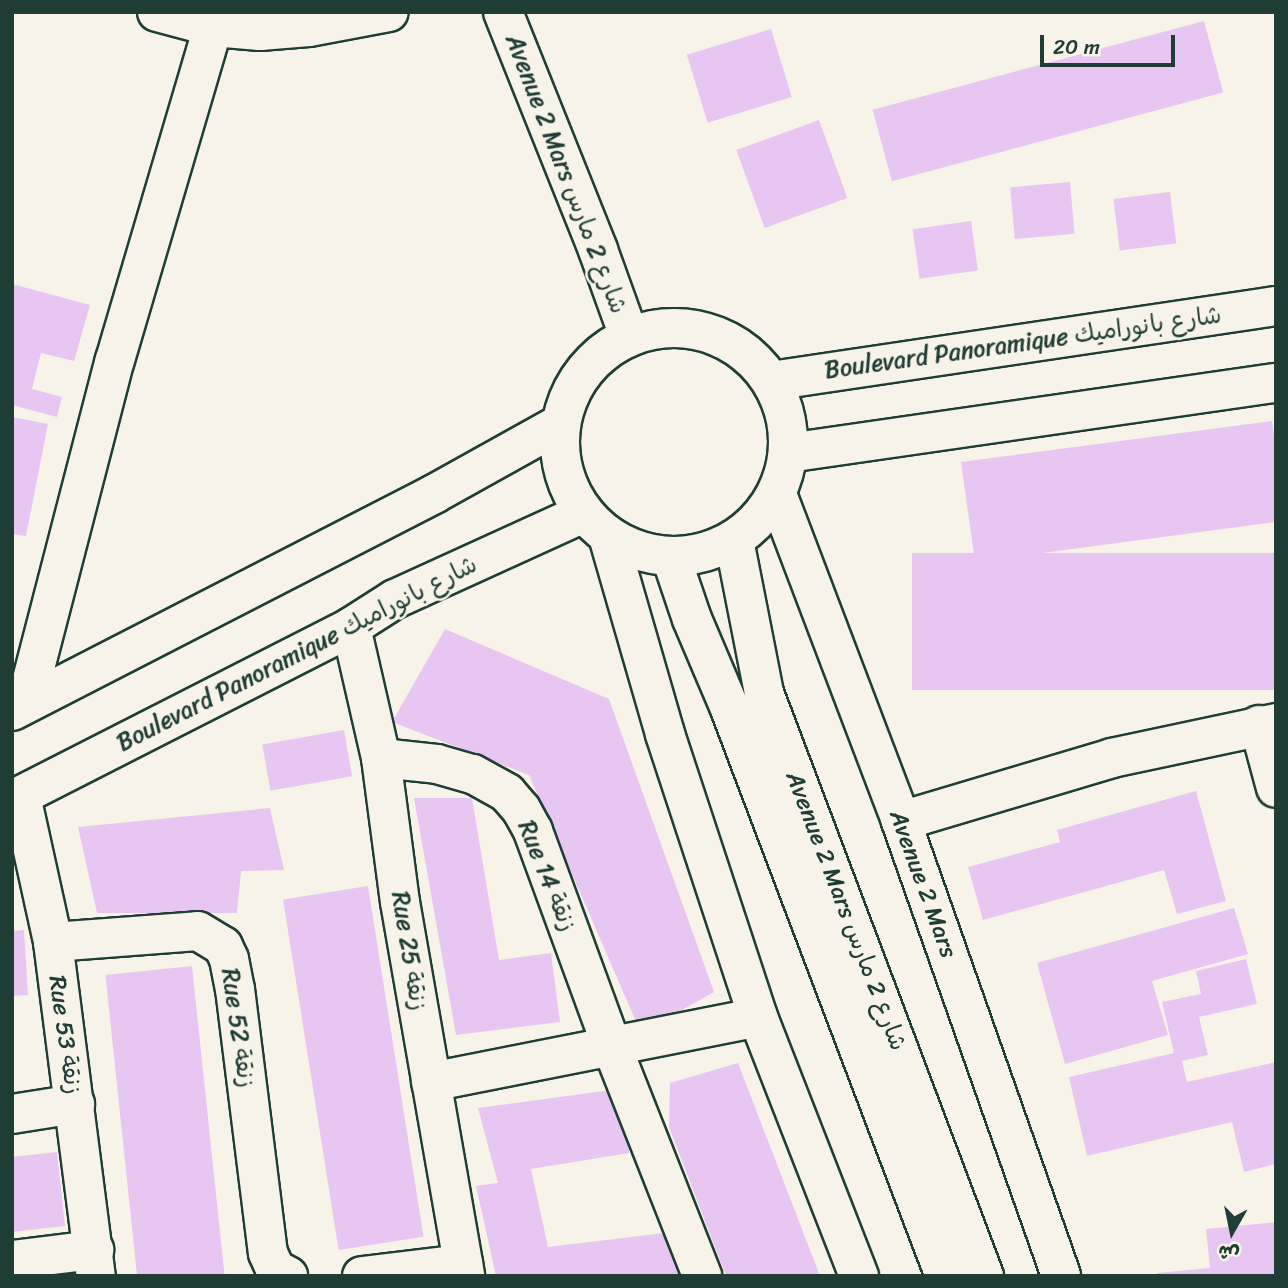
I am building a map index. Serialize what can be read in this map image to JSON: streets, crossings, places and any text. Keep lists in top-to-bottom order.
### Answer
{
  "streets": {
    "street": [
      "Avenue 2 Mars شارع 2 مارس",
      "Boulevard Panoramique شارع بانوراميك",
      "Rue 14 زنقة",
      "Avenue 2 Mars",
      "Rue 25 زنقة",
      "Rue 52 زنقة",
      "Rue 53 زنقة"
    ]
  },
  "crossings": [
    ["Avenue 2 Mars شارع 2 مارس", "Boulevard Panoramique شارع بانوراميك"],
    ["Avenue 2 Mars شارع 2 مارس", "Avenue 2 Mars"],
    ["Boulevard Panoramique شارع بانوراميك", "Avenue 2 Mars"],
    ["Boulevard Panoramique شارع بانوراميك", "Rue 25 زنقة"],
    ["Boulevard Panoramique شارع بانوراميك", "Rue 53 زنقة"],
    ["Rue 14 زنقة", "Rue 25 زنقة"],
    ["Rue 52 زنقة", "Rue 53 زنقة"]
  ],
  "scale_bar": "20 m",
  "north": "bottom"
}
